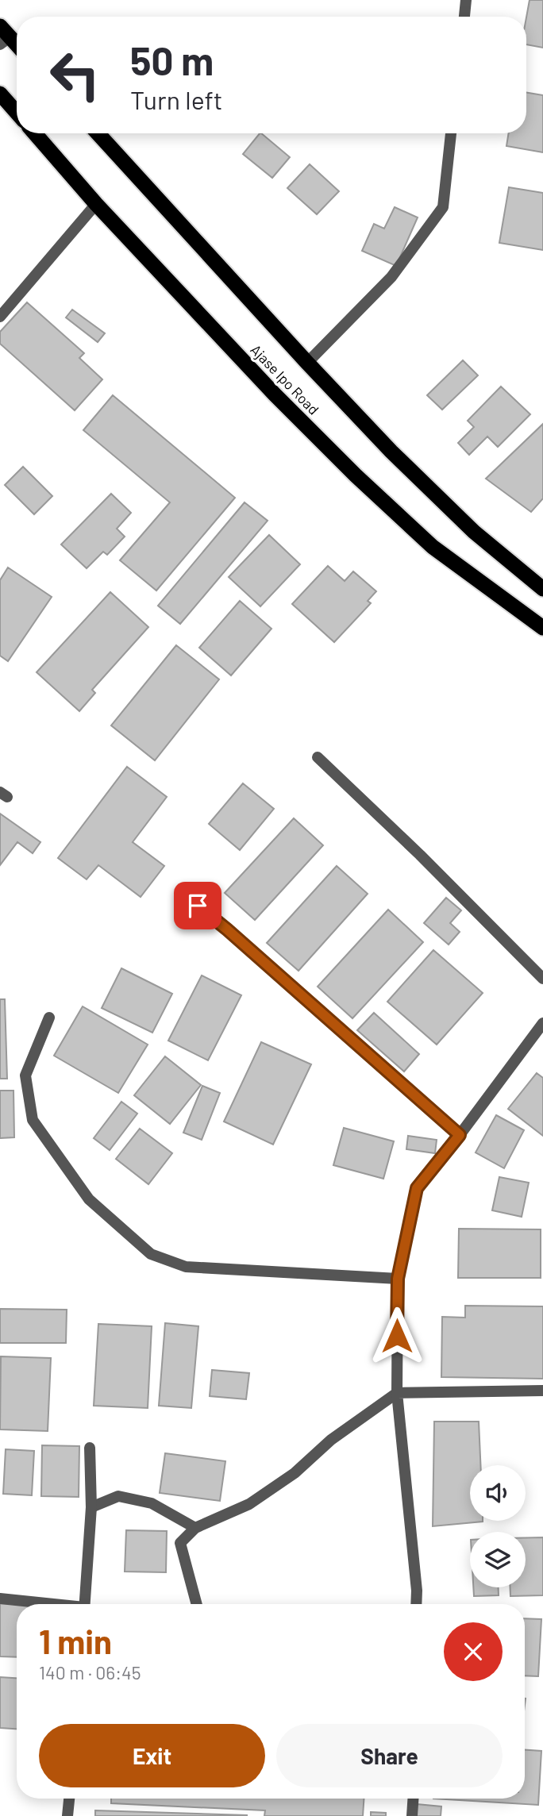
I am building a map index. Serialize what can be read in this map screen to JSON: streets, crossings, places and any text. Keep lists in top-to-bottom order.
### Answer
{
  "streets": {
    "highway": ["Ajase Ipo Road"]
  },
  "page": {
    "turn": ["50 m", "Turn left"],
    "heading": ["1 min", "140 m · 06:45"],
    "buttons": ["Exit", "Share"]
  }
}
